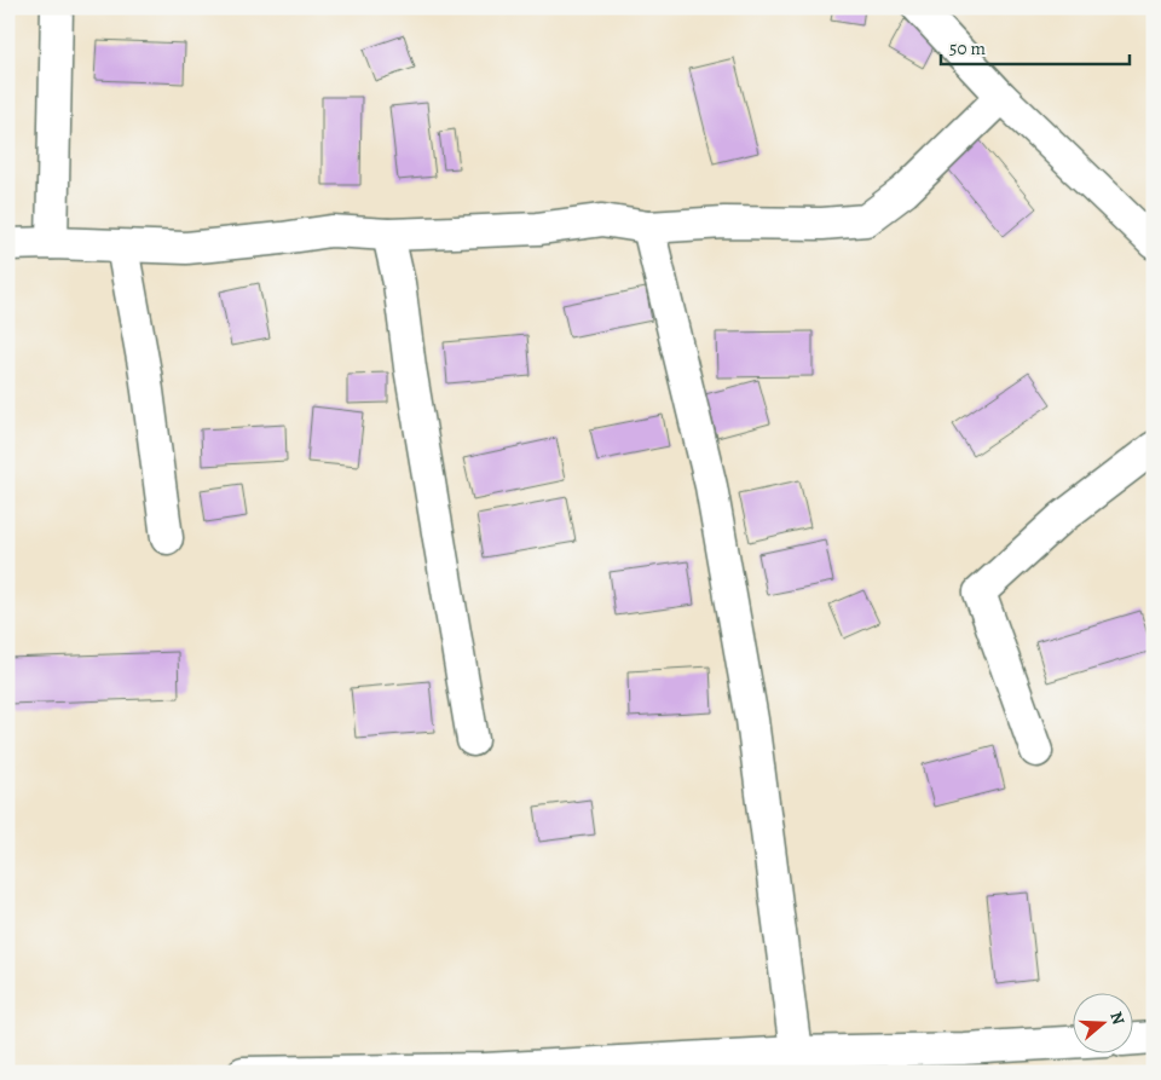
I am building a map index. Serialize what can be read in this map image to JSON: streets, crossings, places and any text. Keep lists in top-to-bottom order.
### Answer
{
  "scale_bar": "50 m",
  "north": "right"
}
